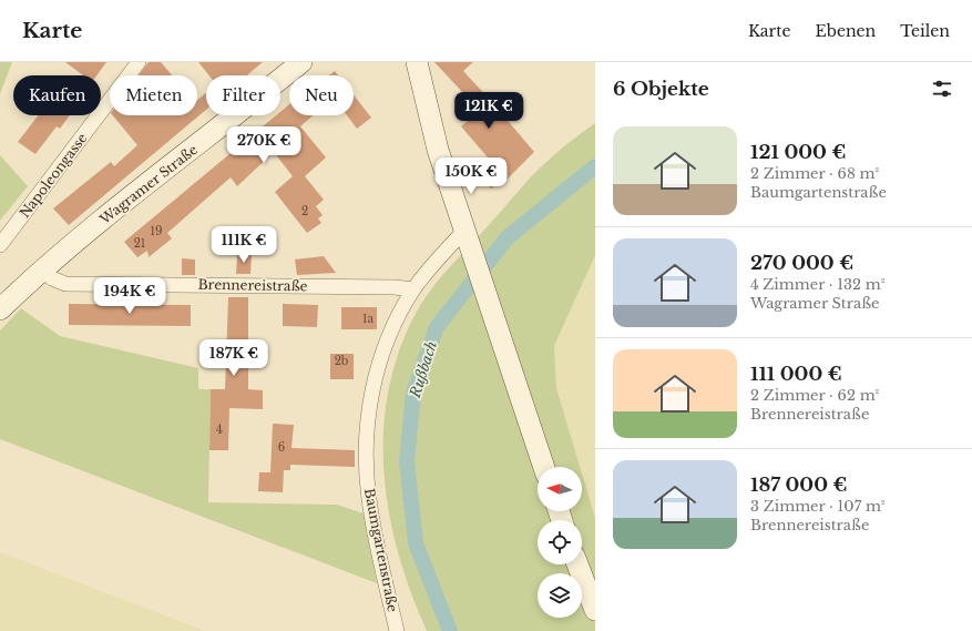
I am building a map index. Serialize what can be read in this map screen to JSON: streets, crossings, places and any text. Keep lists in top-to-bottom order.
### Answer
{
  "streets": {
    "main road": ["Wagramer Straße"],
    "street": ["Napoleongasse", "Brennereistraße", "Baumgartenstraße"]
  },
  "crossings": [
    ["Wagramer Straße", "Brennereistraße"],
    ["Brennereistraße", "Baumgartenstraße"]
  ],
  "water": ["Rußbach"],
  "house_numbers": [
    "2",
    "19",
    "21",
    "1a",
    "2b",
    "4",
    "6"
  ],
  "north": "left",
  "page": {
    "header": "Karte",
    "nav": ["Karte", "Ebenen", "Teilen"],
    "heading": "6 Objekte",
    "chip": [
      "Kaufen",
      "Mieten",
      "Filter",
      "Neu"
    ],
    "price": [
      "121K €",
      "270K €",
      "150K €",
      "111K €",
      "194K €",
      "187K €"
    ],
    "list": [
      {
        "name": "121 000 €",
        "note": "2 Zimmer · 68 m² · Baumgartenstraße"
      },
      {
        "name": "270 000 €",
        "note": "4 Zimmer · 132 m² · Wagramer Straße"
      },
      {
        "name": "111 000 €",
        "note": "2 Zimmer · 62 m² · Brennereistraße"
      },
      {
        "name": "187 000 €",
        "note": "3 Zimmer · 107 m² · Brennereistraße"
      }
    ]
  }
}
